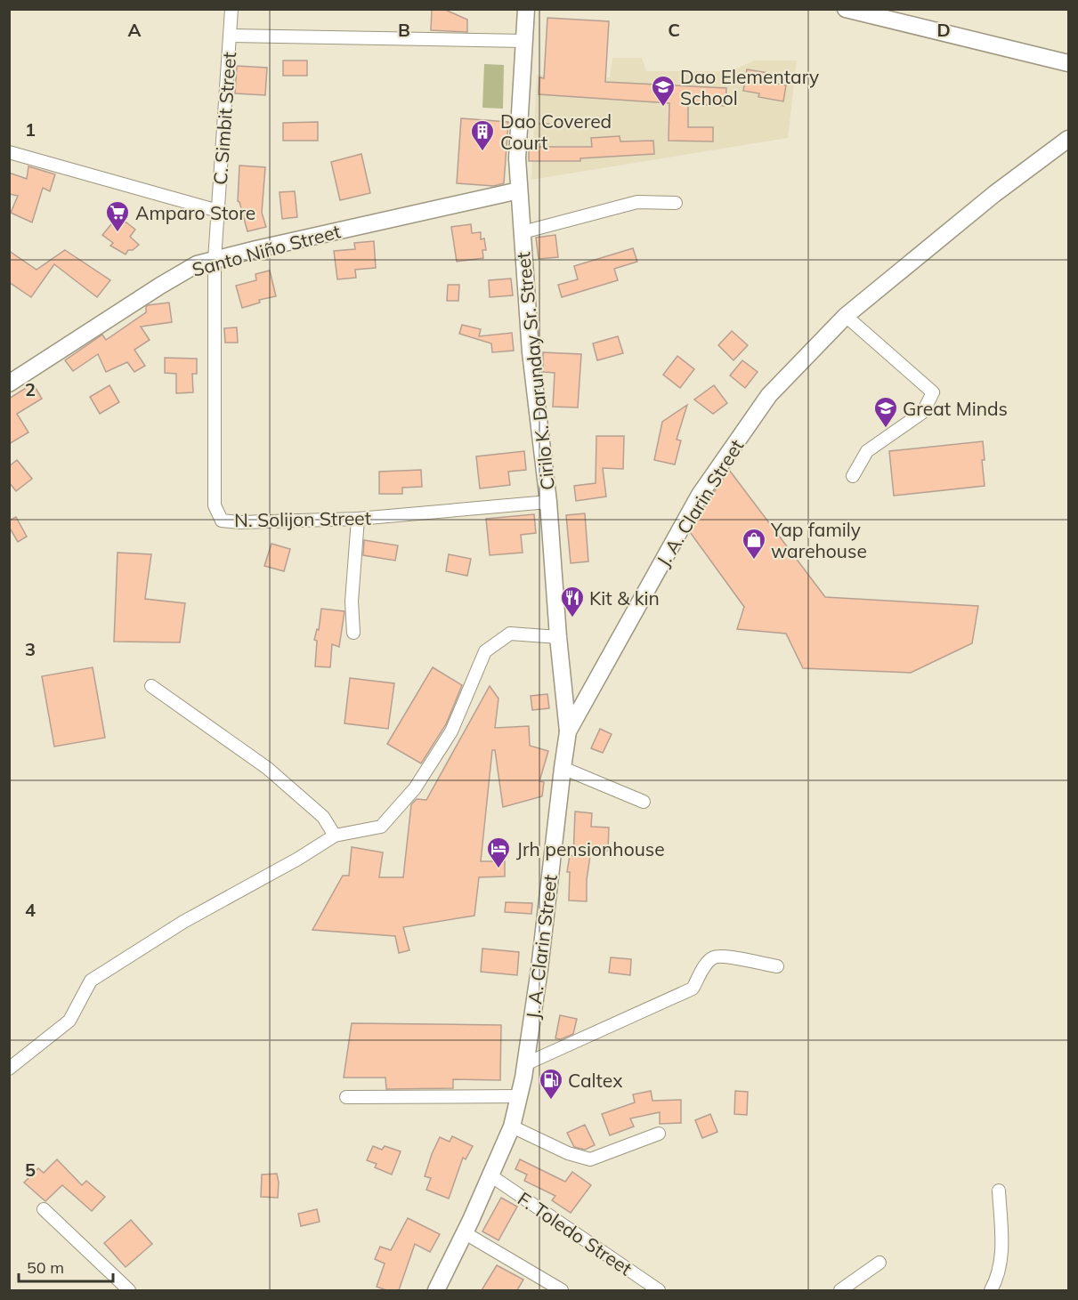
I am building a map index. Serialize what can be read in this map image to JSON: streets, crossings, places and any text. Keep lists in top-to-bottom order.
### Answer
{
  "streets": {
    "main road": ["Santo Niño Street", "Cirilo K. Darunday Sr. Street", "J. A. Clarin Street"],
    "street": ["C. Simbit Street", "N. Solijon Street", "F. Toledo Street"]
  },
  "crossings": [
    ["C. Simbit Street", "Santo Niño Street"],
    ["C. Simbit Street", "N. Solijon Street"],
    ["Santo Niño Street", "Cirilo K. Darunday Sr. Street"],
    ["Santo Niño Street", "N. Solijon Street"],
    ["Cirilo K. Darunday Sr. Street", "J. A. Clarin Street"],
    ["Cirilo K. Darunday Sr. Street", "N. Solijon Street"],
    ["J. A. Clarin Street", "F. Toledo Street"]
  ],
  "places": {
    "school or university": ["Dao Elementary School", "Great Minds"],
    "building": ["Dao Covered Court"],
    "supermarket": ["Amparo Store"],
    "shop": ["Yap family warehouse"],
    "restaurant": ["Kit & kin"],
    "hotel": ["Jrh pensionhouse"],
    "fuel station": ["Caltex"]
  },
  "scale_bar": "50 m",
  "grid": {
    "columns": [
      "A",
      "B",
      "C",
      "D"
    ],
    "rows": [
      "1",
      "2",
      "3",
      "4",
      "5"
    ]
  }
}
